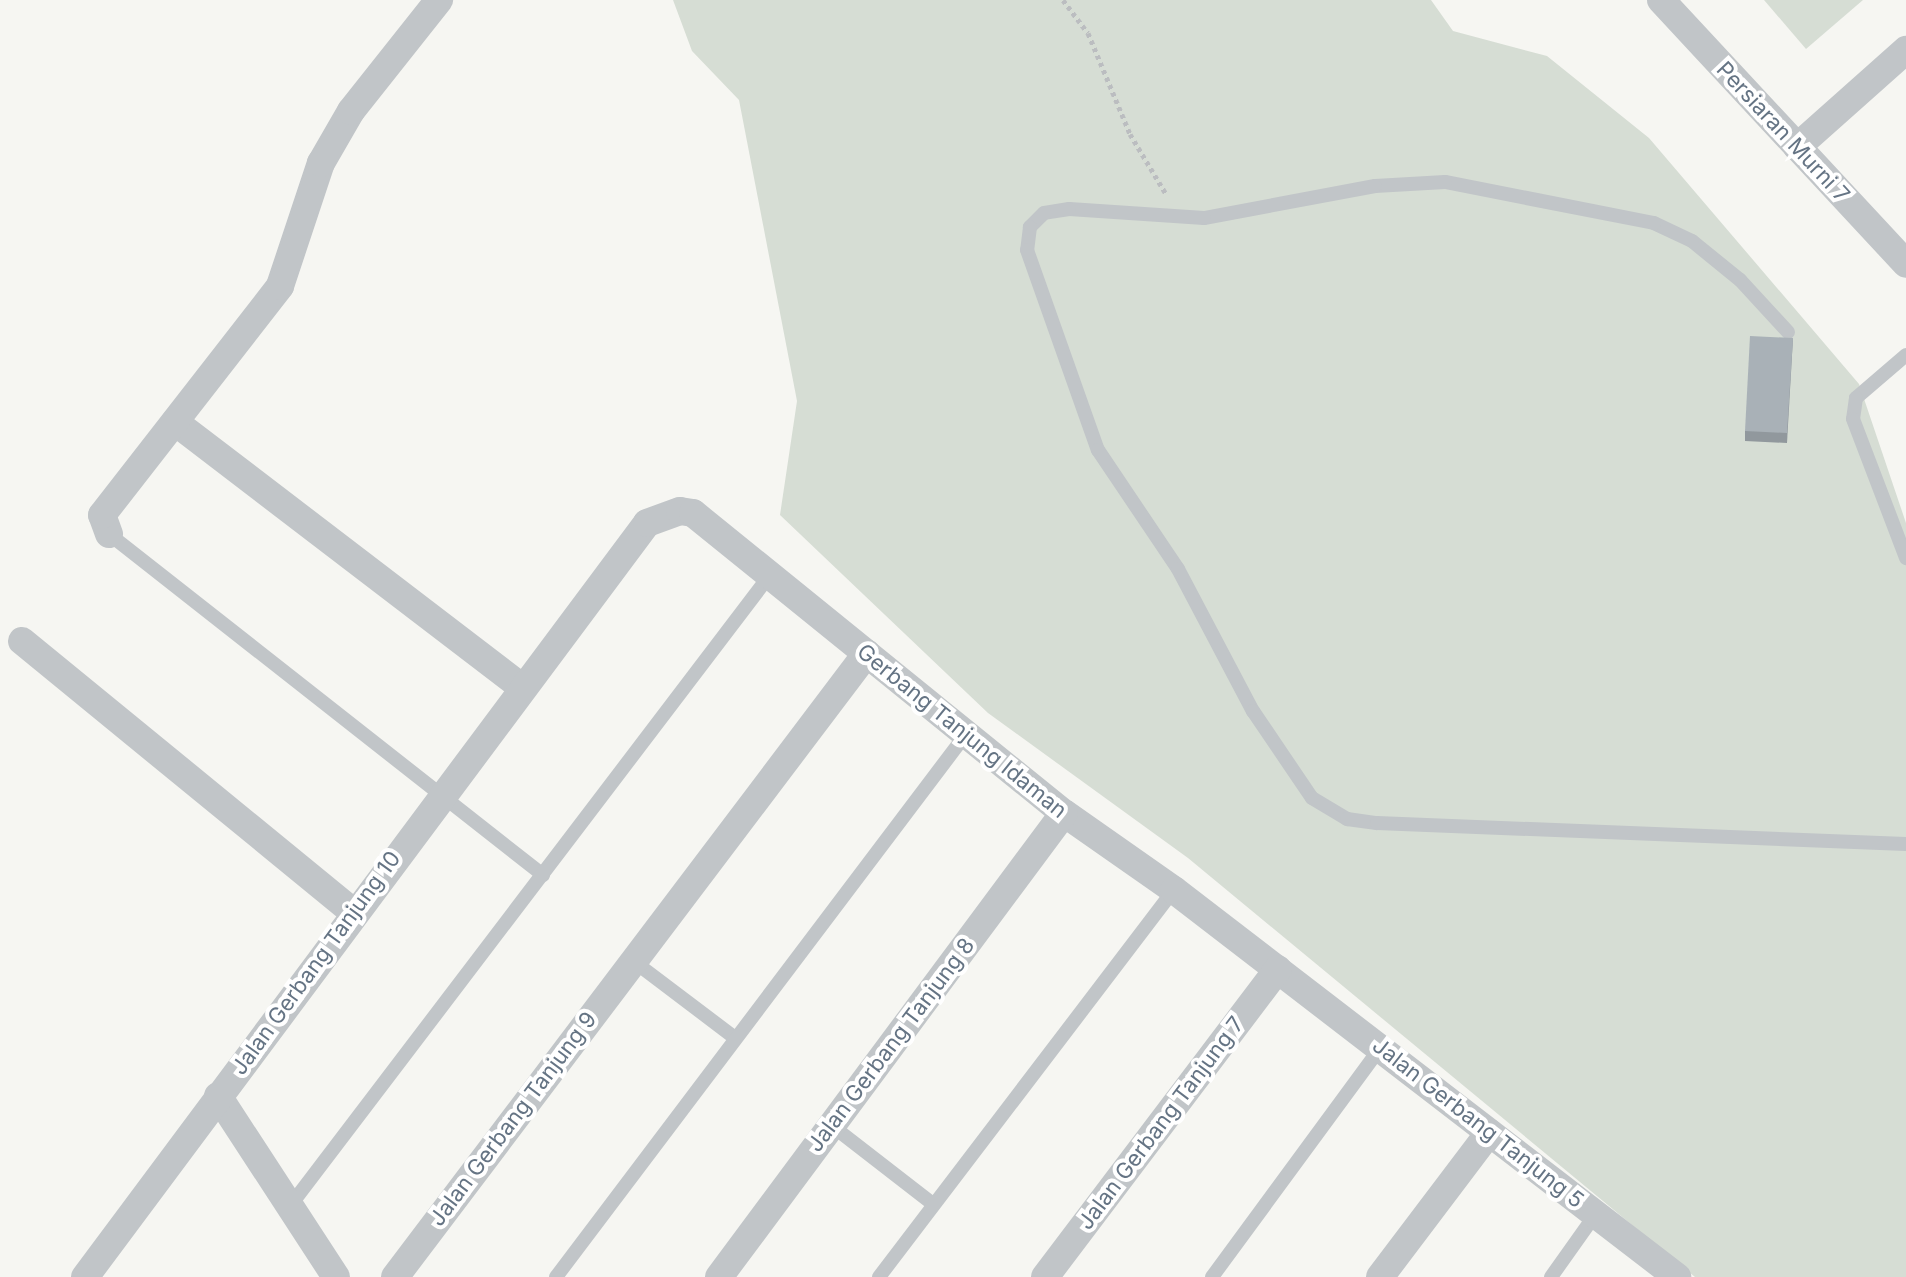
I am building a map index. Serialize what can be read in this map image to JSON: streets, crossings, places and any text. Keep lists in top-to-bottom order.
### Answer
{
  "streets": {
    "street": [
      "Persiaran Murni 7",
      "Gerbang Tanjung Idaman",
      "Jalan Gerbang Tanjung 10",
      "Jalan Gerbang Tanjung 8",
      "Jalan Gerbang Tanjung 9",
      "Jalan Gerbang Tanjung 7",
      "Jalan Gerbang Tanjung 5"
    ]
  },
  "crossings": [
    ["Gerbang Tanjung Idaman", "Jalan Gerbang Tanjung 10"],
    ["Gerbang Tanjung Idaman", "Jalan Gerbang Tanjung 8"],
    ["Gerbang Tanjung Idaman", "Jalan Gerbang Tanjung 9"],
    ["Gerbang Tanjung Idaman", "Jalan Gerbang Tanjung 7"],
    ["Gerbang Tanjung Idaman", "Jalan Gerbang Tanjung 5"],
    ["Jalan Gerbang Tanjung 7", "Jalan Gerbang Tanjung 5"]
  ]
}
